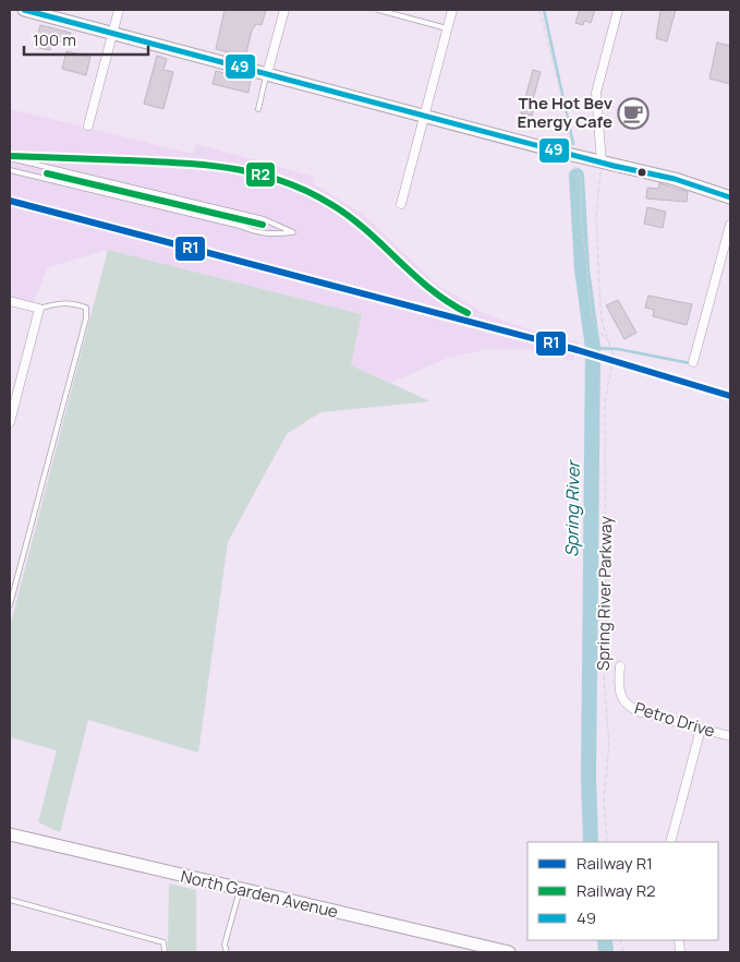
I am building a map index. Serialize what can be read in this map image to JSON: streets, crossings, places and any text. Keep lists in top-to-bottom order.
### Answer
{
  "streets": {
    "street": ["Petro Drive", "North Garden Avenue"],
    "path": ["Spring River Parkway"]
  },
  "water": ["Spring River"],
  "places": {
    "cafe": ["The Hot Bev Energy Cafe"]
  },
  "lines": ["transit line 49", "rail line R2", "rail line R1"],
  "legend": ["Railway R1", "Railway R2", "49"],
  "scale_bar": "100 m"
}
